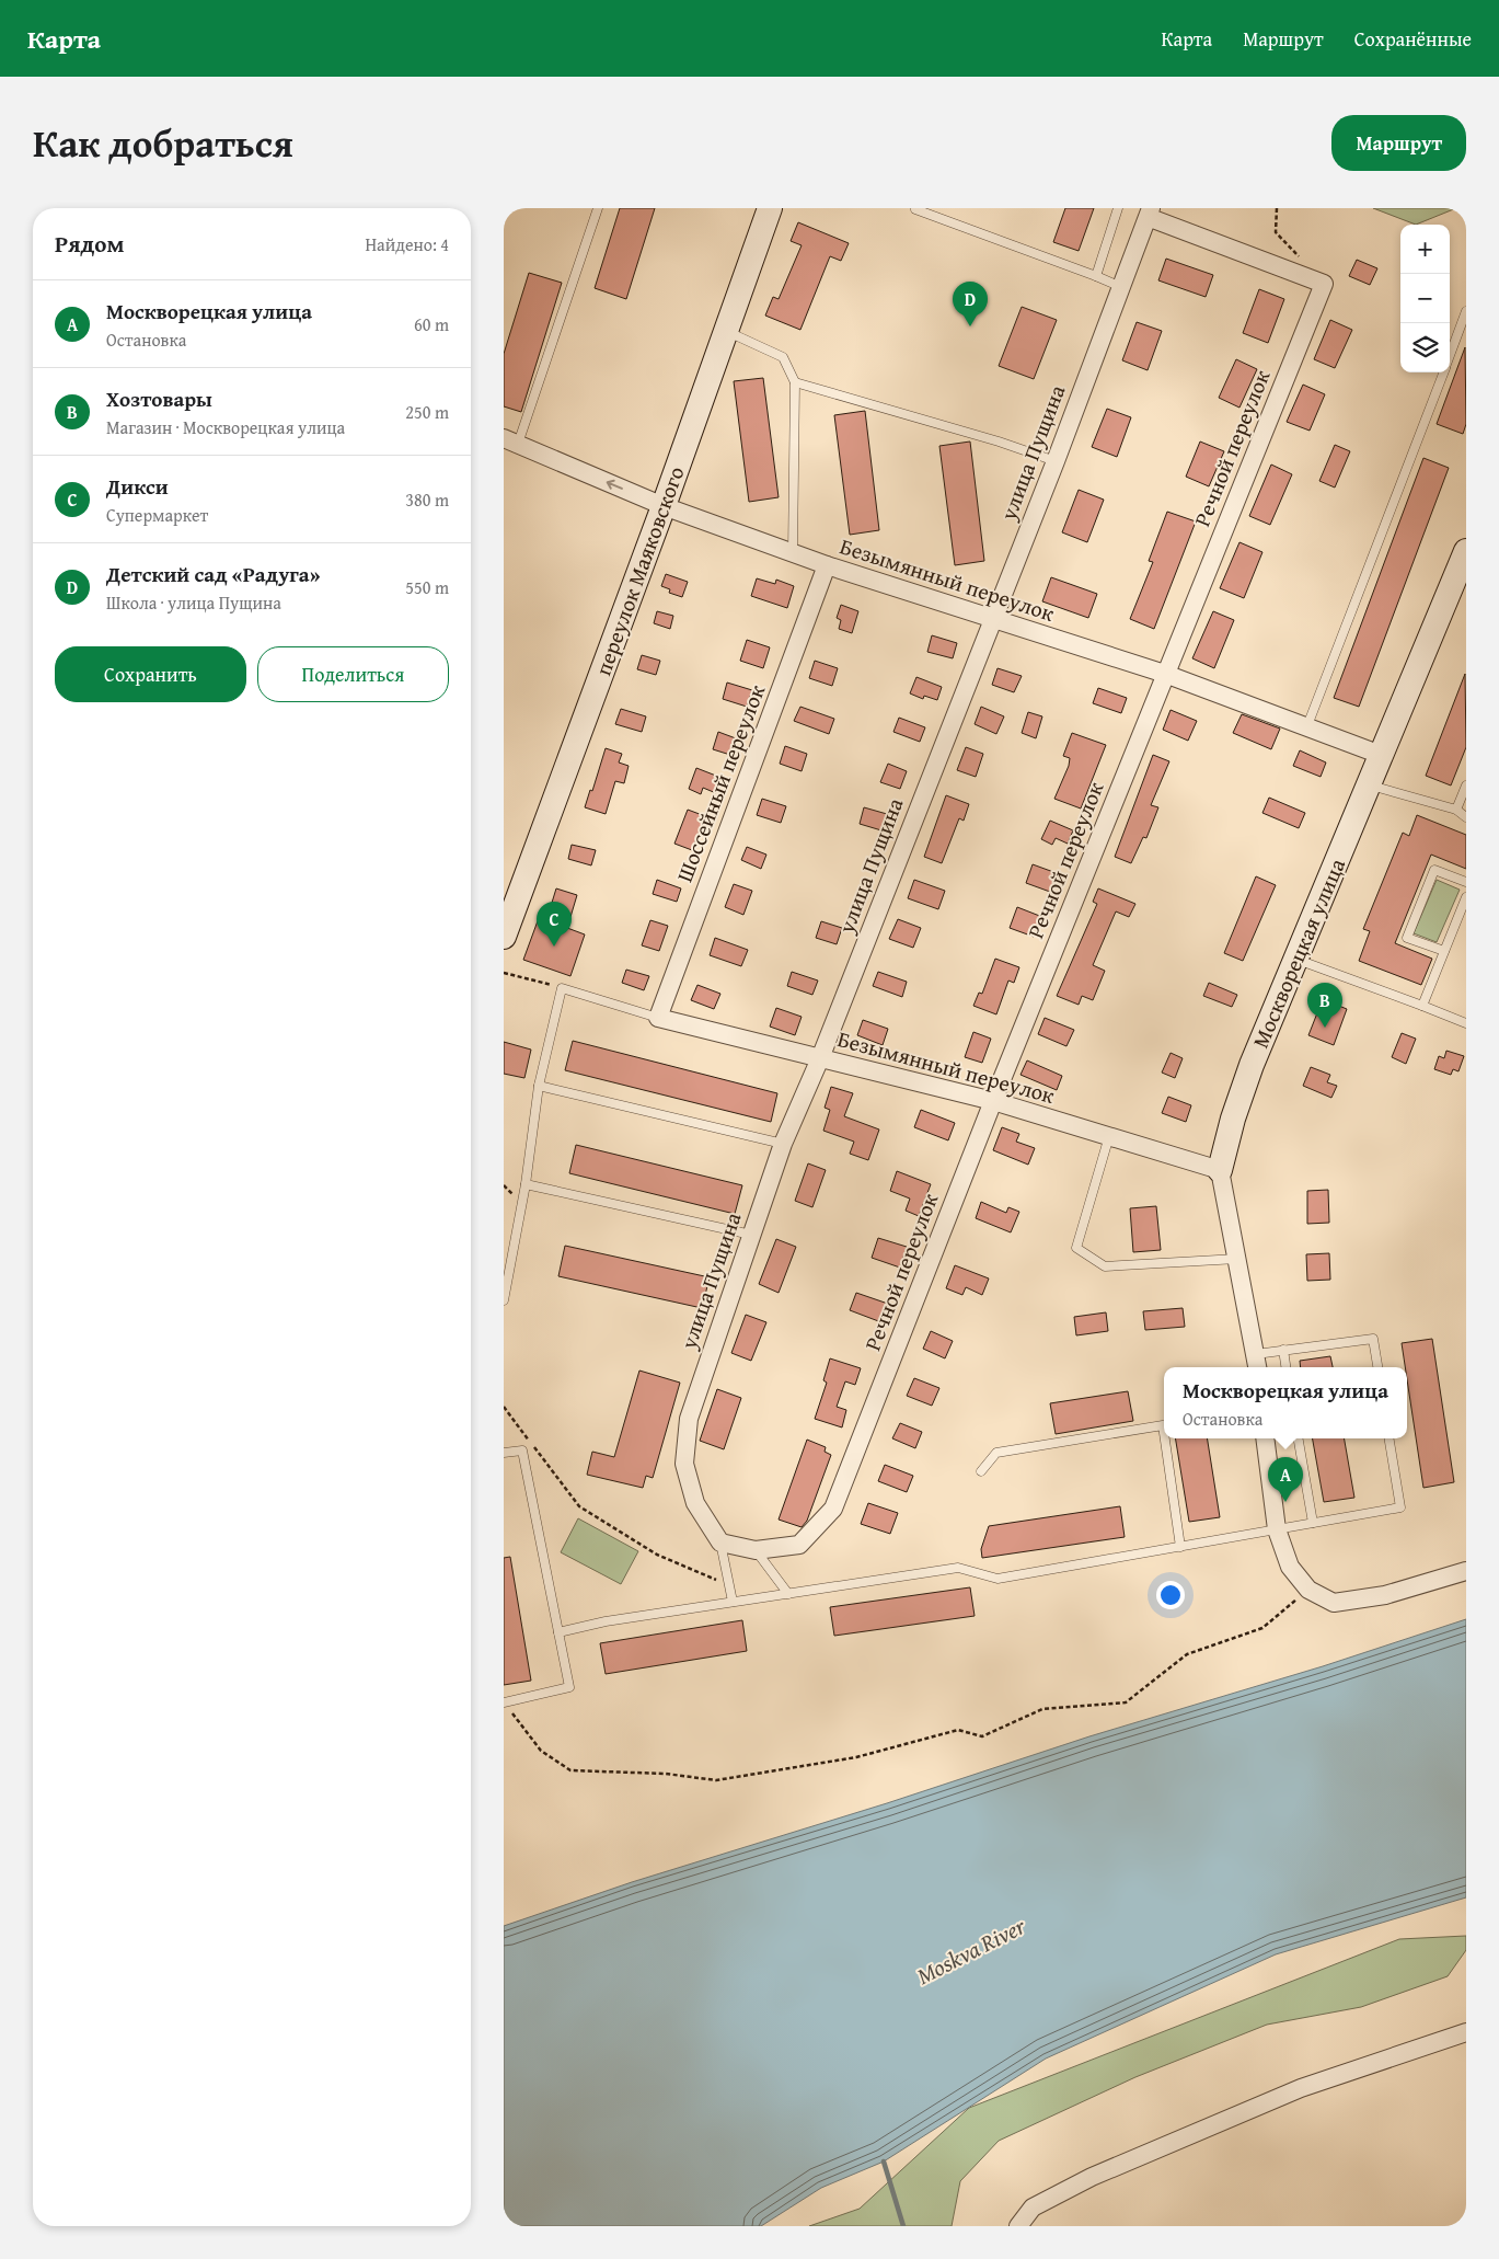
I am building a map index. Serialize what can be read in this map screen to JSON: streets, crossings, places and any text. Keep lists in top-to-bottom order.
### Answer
{
  "streets": {
    "street": [
      "Речной переулок",
      "улица Пущина",
      "переулок Маяковского",
      "Безымянный переулок",
      "Шоссейный переулок",
      "Москворецкая улица"
    ]
  },
  "crossings": [
    ["Речной переулок", "улица Пущина"],
    ["Речной переулок", "Безымянный переулок"],
    ["улица Пущина", "Безымянный переулок"],
    ["переулок Маяковского", "Безымянный переулок"],
    ["Безымянный переулок", "Шоссейный переулок"],
    ["Безымянный переулок", "Москворецкая улица"]
  ],
  "water": ["Moskva River"],
  "page": {
    "header": "Карта",
    "nav": ["Карта", "Маршрут", "Сохранённые"],
    "title": "Как добраться",
    "buttons": [
      "Маршрут",
      ["Сохранить", "Поделиться"]
    ],
    "heading": ["Рядом", "Найдено: 4"],
    "map_buttons": ["+", "−"],
    "list": [
      {
        "mark": "A",
        "name": "Москворецкая улица",
        "note": "Остановка",
        "value": "60 m"
      },
      {
        "mark": "B",
        "name": "Хозтовары",
        "note": "Магазин · Москворецкая улица",
        "value": "250 m"
      },
      {
        "mark": "C",
        "name": "Дикси",
        "note": "Супермаркет",
        "value": "380 m"
      },
      {
        "mark": "D",
        "name": "Детский сад «Радуга»",
        "note": "Школа · улица Пущина",
        "value": "550 m"
      }
    ],
    "pins": [
      "D",
      "C",
      "B",
      "A"
    ],
    "popup": ["Москворецкая улица", "Остановка"]
  }
}
